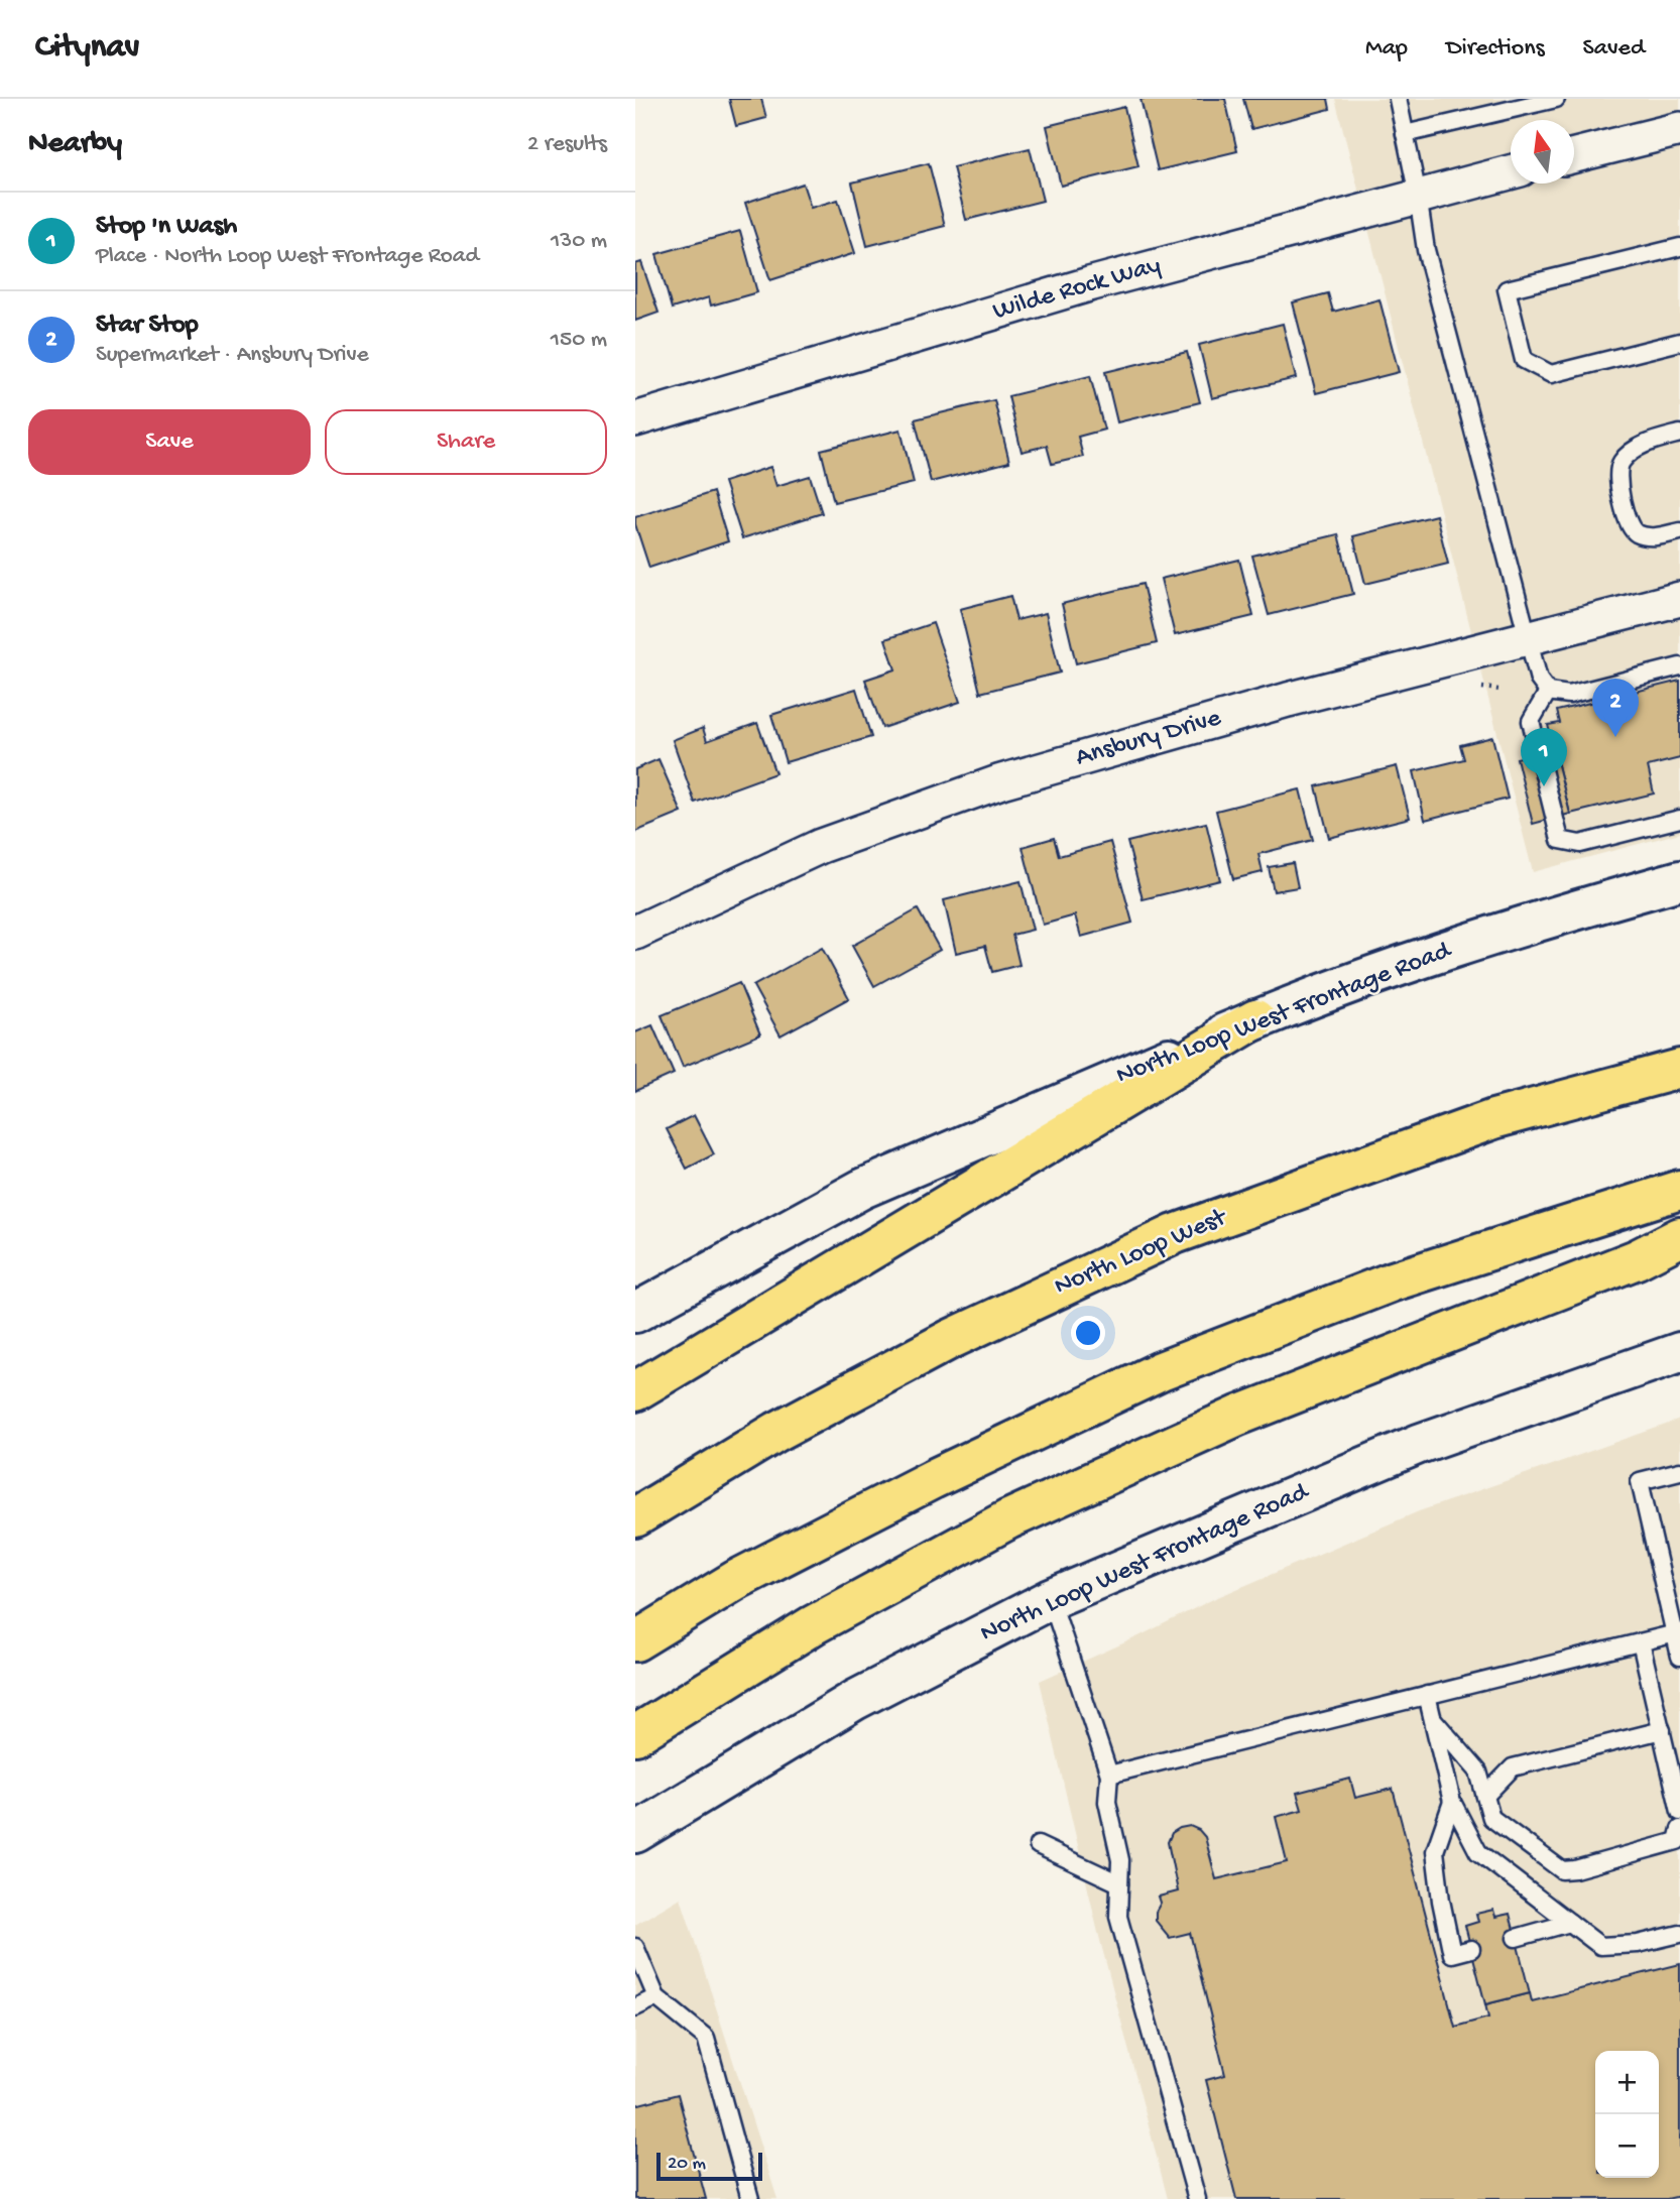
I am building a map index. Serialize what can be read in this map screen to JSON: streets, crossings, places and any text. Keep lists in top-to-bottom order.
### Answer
{
  "streets": {
    "highway": ["North Loop West"],
    "main road": ["North Loop West Frontage Road"],
    "street": ["Wilde Rock Way", "Ansbury Drive"]
  },
  "scale_bar": "20 m",
  "north": "top",
  "page": {
    "header": "Citynav",
    "nav": ["Map", "Directions", "Saved"],
    "heading": ["Nearby", "2 results"],
    "list": [
      {
        "mark": "1",
        "name": "Stop 'n Wash",
        "note": "Place · North Loop West Frontage Road",
        "value": "130 m"
      },
      {
        "mark": "2",
        "name": "Star Stop",
        "note": "Supermarket · Ansbury Drive",
        "value": "150 m"
      }
    ],
    "buttons": ["Save", "Share"],
    "pins": ["2", "1"],
    "map_buttons": ["+", "−"],
    "scale": "20 m"
  }
}
